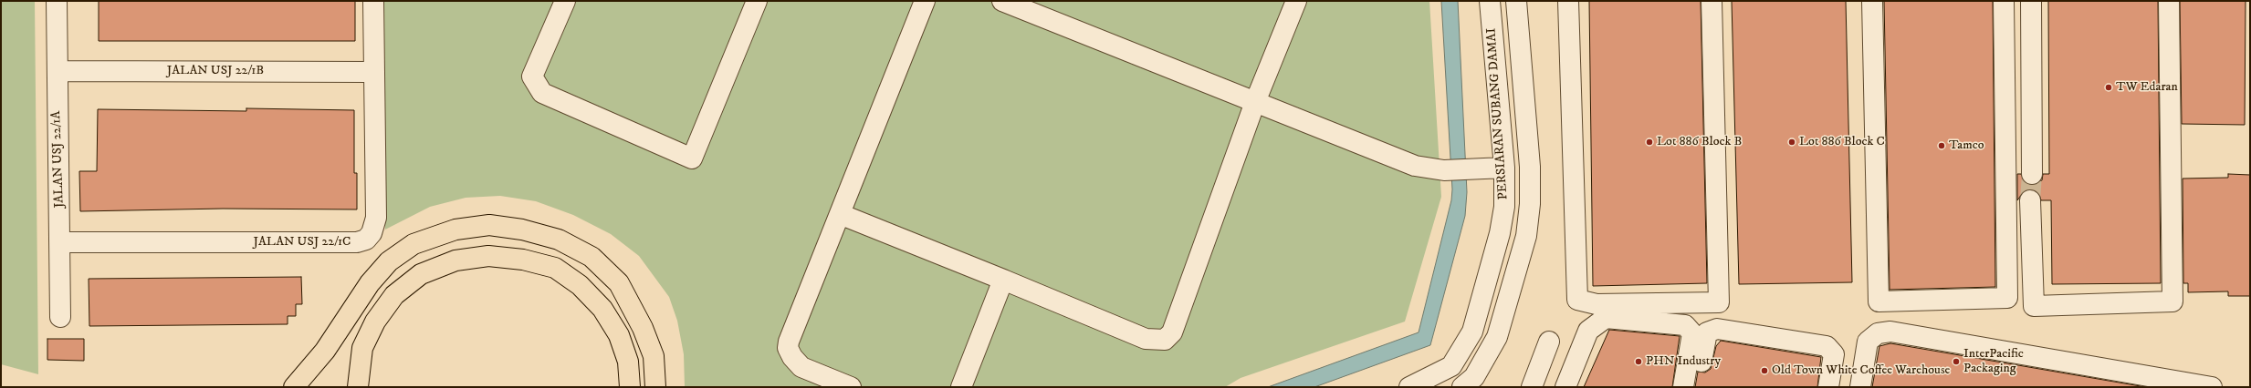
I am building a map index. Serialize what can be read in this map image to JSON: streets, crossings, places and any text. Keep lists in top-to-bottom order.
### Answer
{
  "streets": {
    "street": [
      "JALAN USJ 22/1B",
      "PERSIARAN SUBANG DAMAI",
      "JALAN USJ 22/1A",
      "JALAN USJ 22/1C"
    ]
  },
  "crossings": [
    ["JALAN USJ 22/1B", "JALAN USJ 22/1A"],
    ["JALAN USJ 22/1B", "JALAN USJ 22/1C"],
    ["JALAN USJ 22/1A", "JALAN USJ 22/1C"]
  ],
  "places": [
    "TW Edaran",
    "Lot 886 Block B",
    "Lot 886 Block C",
    "Tamco",
    "PHN Industry",
    "InterPacific Packaging",
    "Old Town White Coffee Warehouse"
  ]
}
